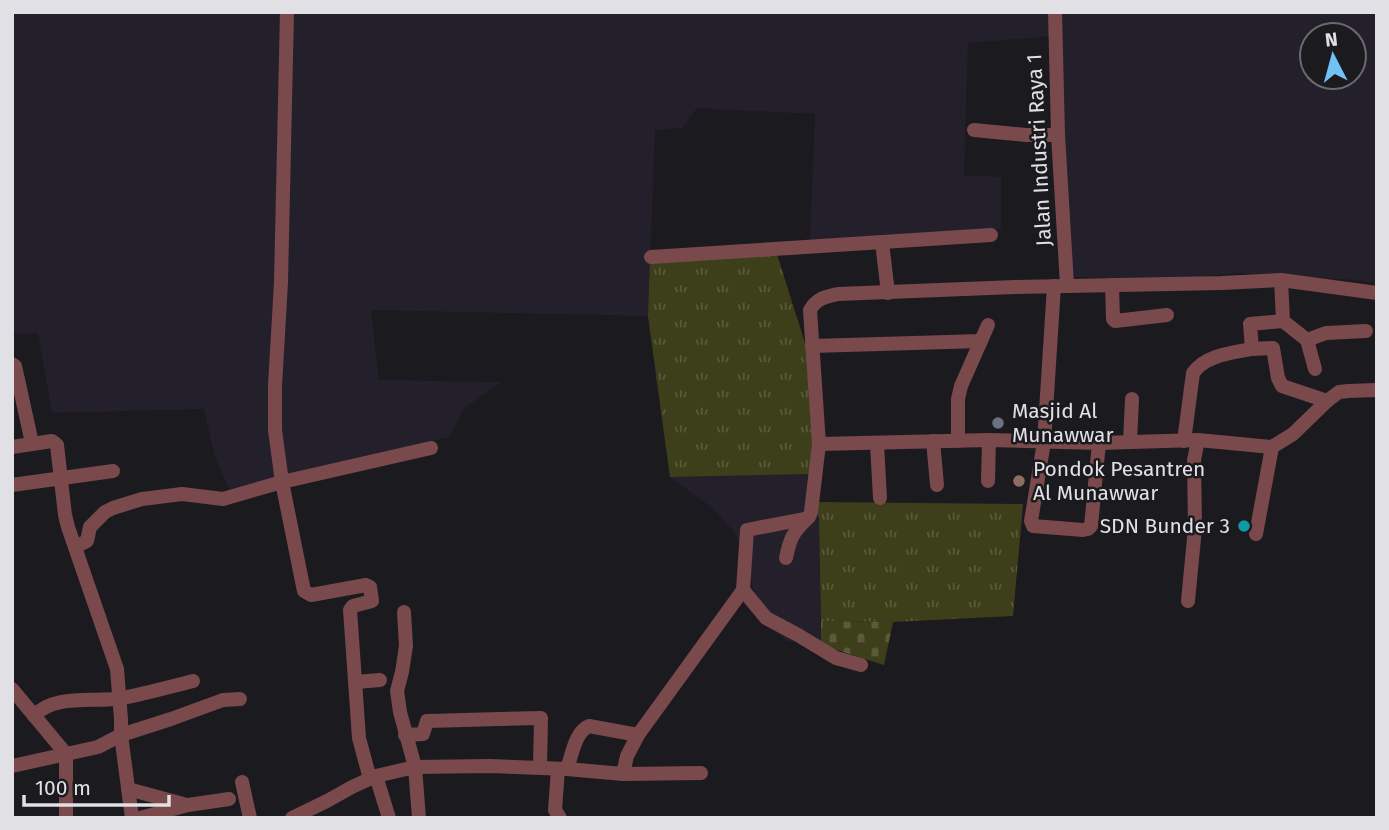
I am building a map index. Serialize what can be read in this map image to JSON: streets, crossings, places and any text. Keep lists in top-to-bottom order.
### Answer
{
  "streets": {
    "street": ["Jalan Industri Raya 1"]
  },
  "places": ["Masjid Al Munawwar", "Pondok Pesantren Al Munawwar", "SDN Bunder 3"],
  "scale_bar": "100 m",
  "north": "top"
}
